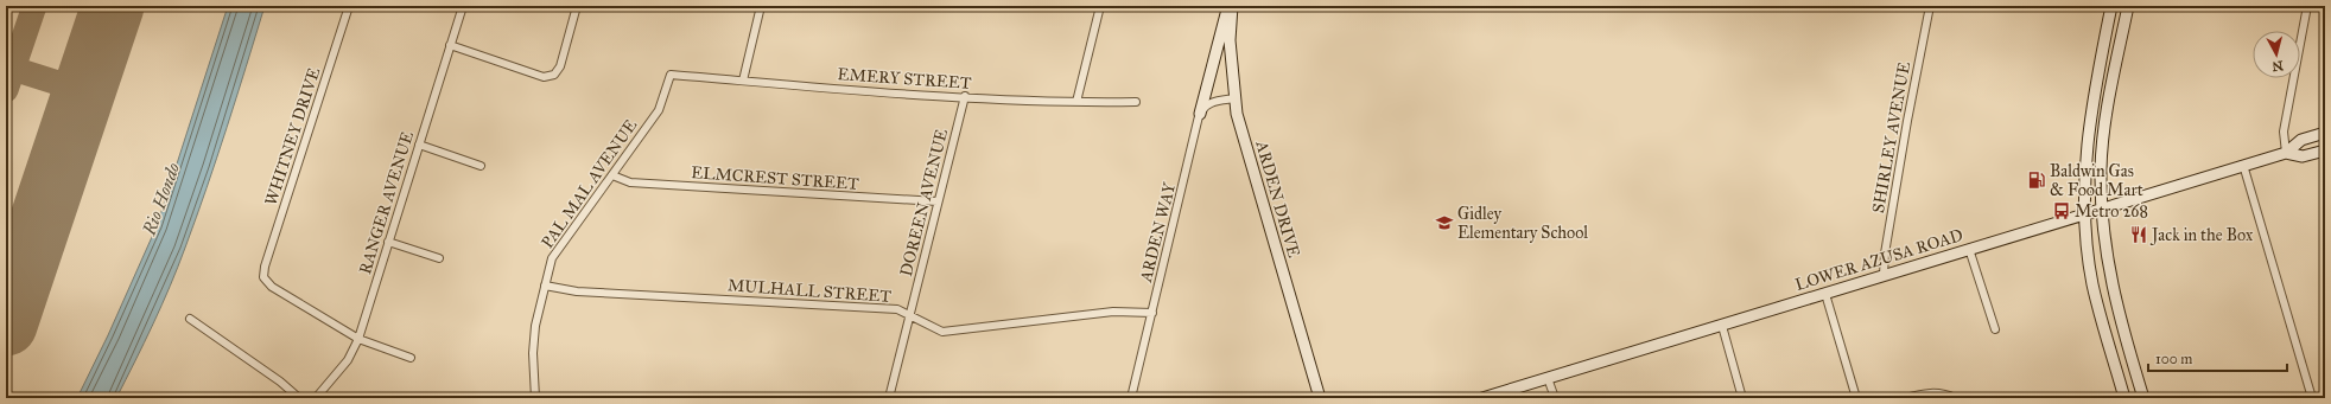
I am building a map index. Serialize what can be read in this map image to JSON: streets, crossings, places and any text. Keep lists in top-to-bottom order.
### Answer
{
  "streets": {
    "main road": ["ARDEN DRIVE", "LOWER AZUSA ROAD"],
    "street": [
      "EMERY STREET",
      "WHITNEY DRIVE",
      "SHIRLEY AVENUE",
      "ELMCREST STREET",
      "PAL MAL AVENUE",
      "RANGER AVENUE",
      "DOREEN AVENUE",
      "ARDEN WAY",
      "MULHALL STREET"
    ]
  },
  "crossings": [
    ["EMERY STREET", "PAL MAL AVENUE"],
    ["EMERY STREET", "DOREEN AVENUE"],
    ["WHITNEY DRIVE", "RANGER AVENUE"],
    ["SHIRLEY AVENUE", "LOWER AZUSA ROAD"],
    ["ELMCREST STREET", "PAL MAL AVENUE"],
    ["ELMCREST STREET", "DOREEN AVENUE"],
    ["PAL MAL AVENUE", "MULHALL STREET"],
    ["DOREEN AVENUE", "MULHALL STREET"],
    ["ARDEN WAY", "MULHALL STREET"]
  ],
  "water": ["Rio Hondo"],
  "places": {
    "fuel station": ["Baldwin Gas & Food Mart"],
    "bus stop": ["Metro 268"],
    "school or university": ["Gidley Elementary School"],
    "restaurant": ["Jack in the Box"]
  },
  "scale_bar": "100 m",
  "north": "bottom"
}
